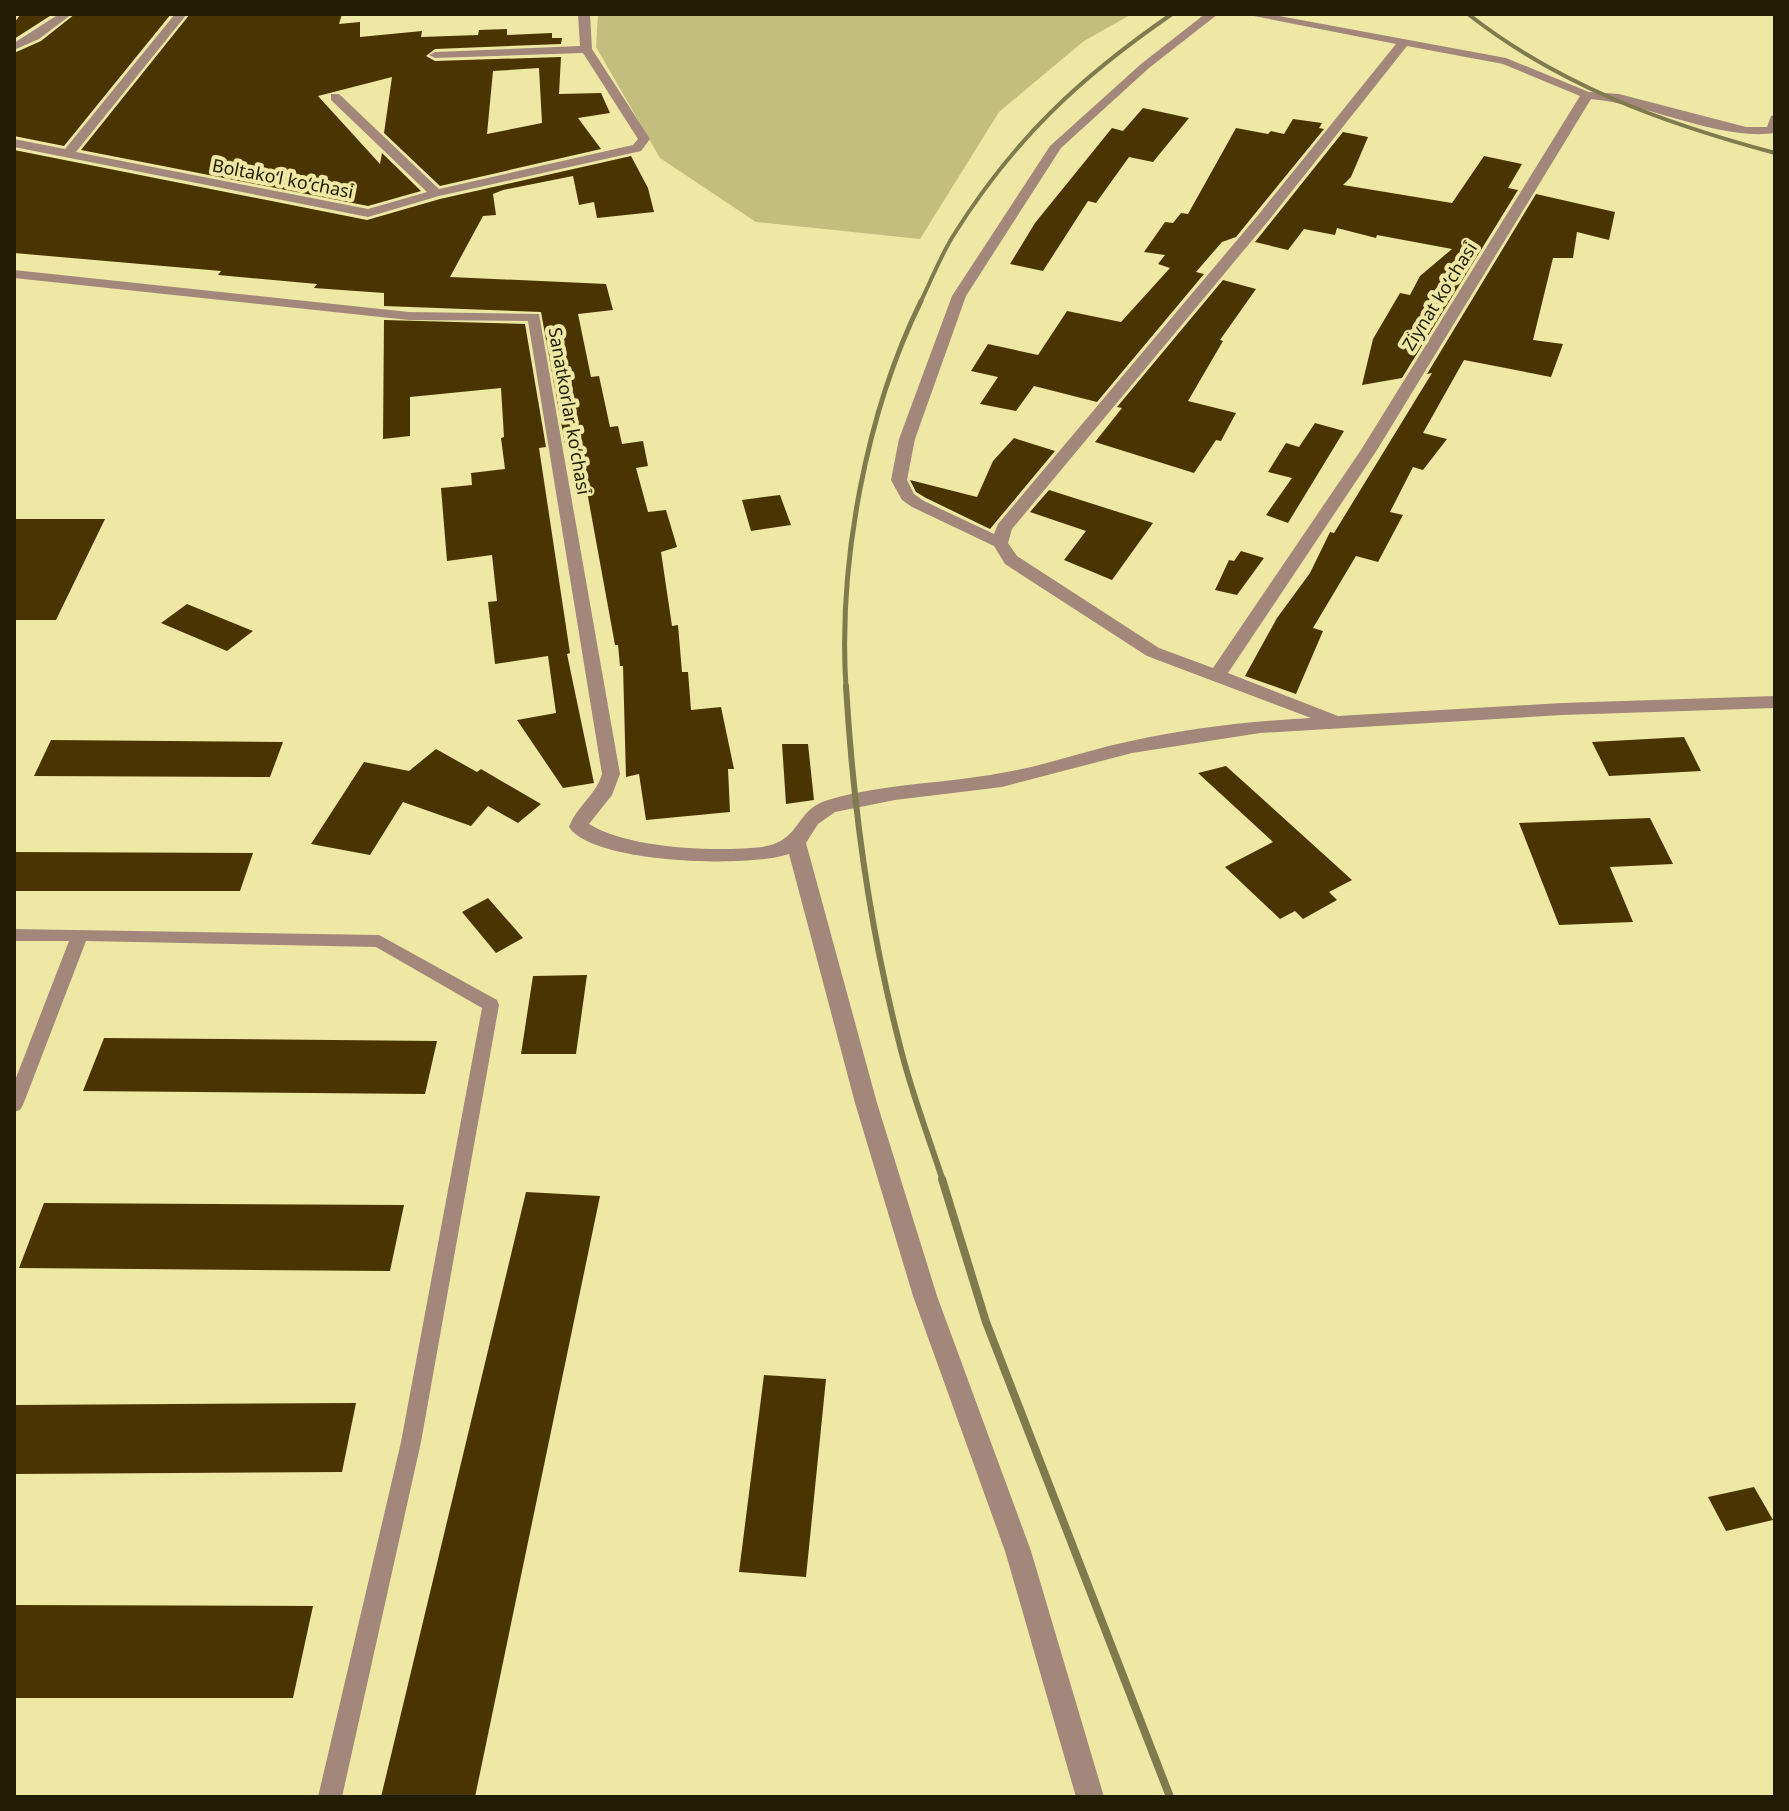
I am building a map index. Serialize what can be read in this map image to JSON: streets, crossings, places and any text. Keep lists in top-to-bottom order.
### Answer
{
  "streets": {
    "street": ["Boltakoʻl koʻchasi", "Ziynat koʻchasi", "Sanatkorlar koʻchasi"]
  }
}
